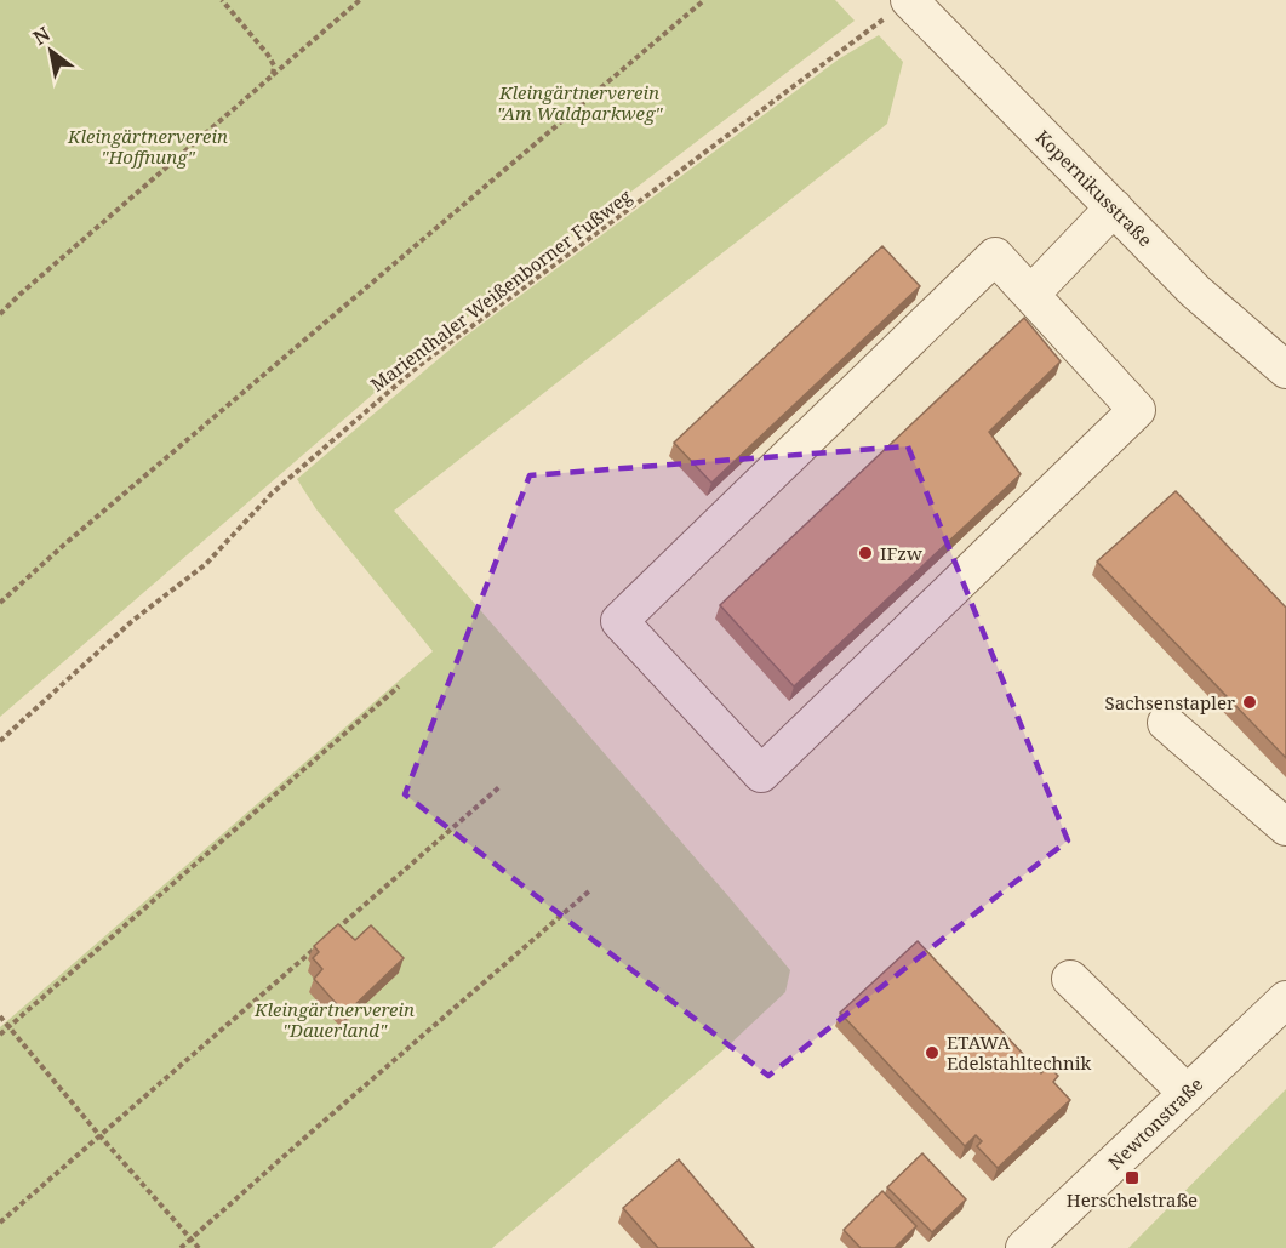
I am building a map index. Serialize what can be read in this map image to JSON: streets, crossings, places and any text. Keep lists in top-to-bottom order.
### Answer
{
  "streets": {
    "street": ["Kopernikusstraße", "Newtonstraße"],
    "path": ["Marienthaler Weißenborner Fußweg"]
  },
  "crossings": [
    ["Kopernikusstraße", "Marienthaler Weißenborner Fußweg"]
  ],
  "parks": ["Kleingärtnerverein \"Am Waldparkweg\"", "Kleingärtnerverein \"Hoffnung\"", "Kleingärtnerverein \"Dauerland\""],
  "places": {
    "other": ["IFzw", "Sachsenstapler", "ETAWA Edelstahltechnik"],
    "transit": ["Herschelstraße"]
  },
  "north": "top left"
}
